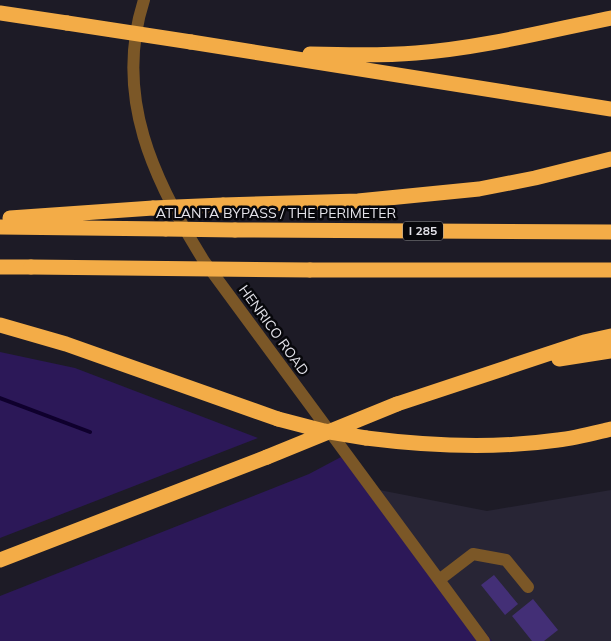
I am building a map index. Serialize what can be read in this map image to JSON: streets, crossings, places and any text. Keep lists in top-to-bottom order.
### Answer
{
  "streets": {
    "highway": ["ATLANTA BYPASS / THE PERIMETER", "I 285"],
    "street": ["HENRICO ROAD"]
  }
}
